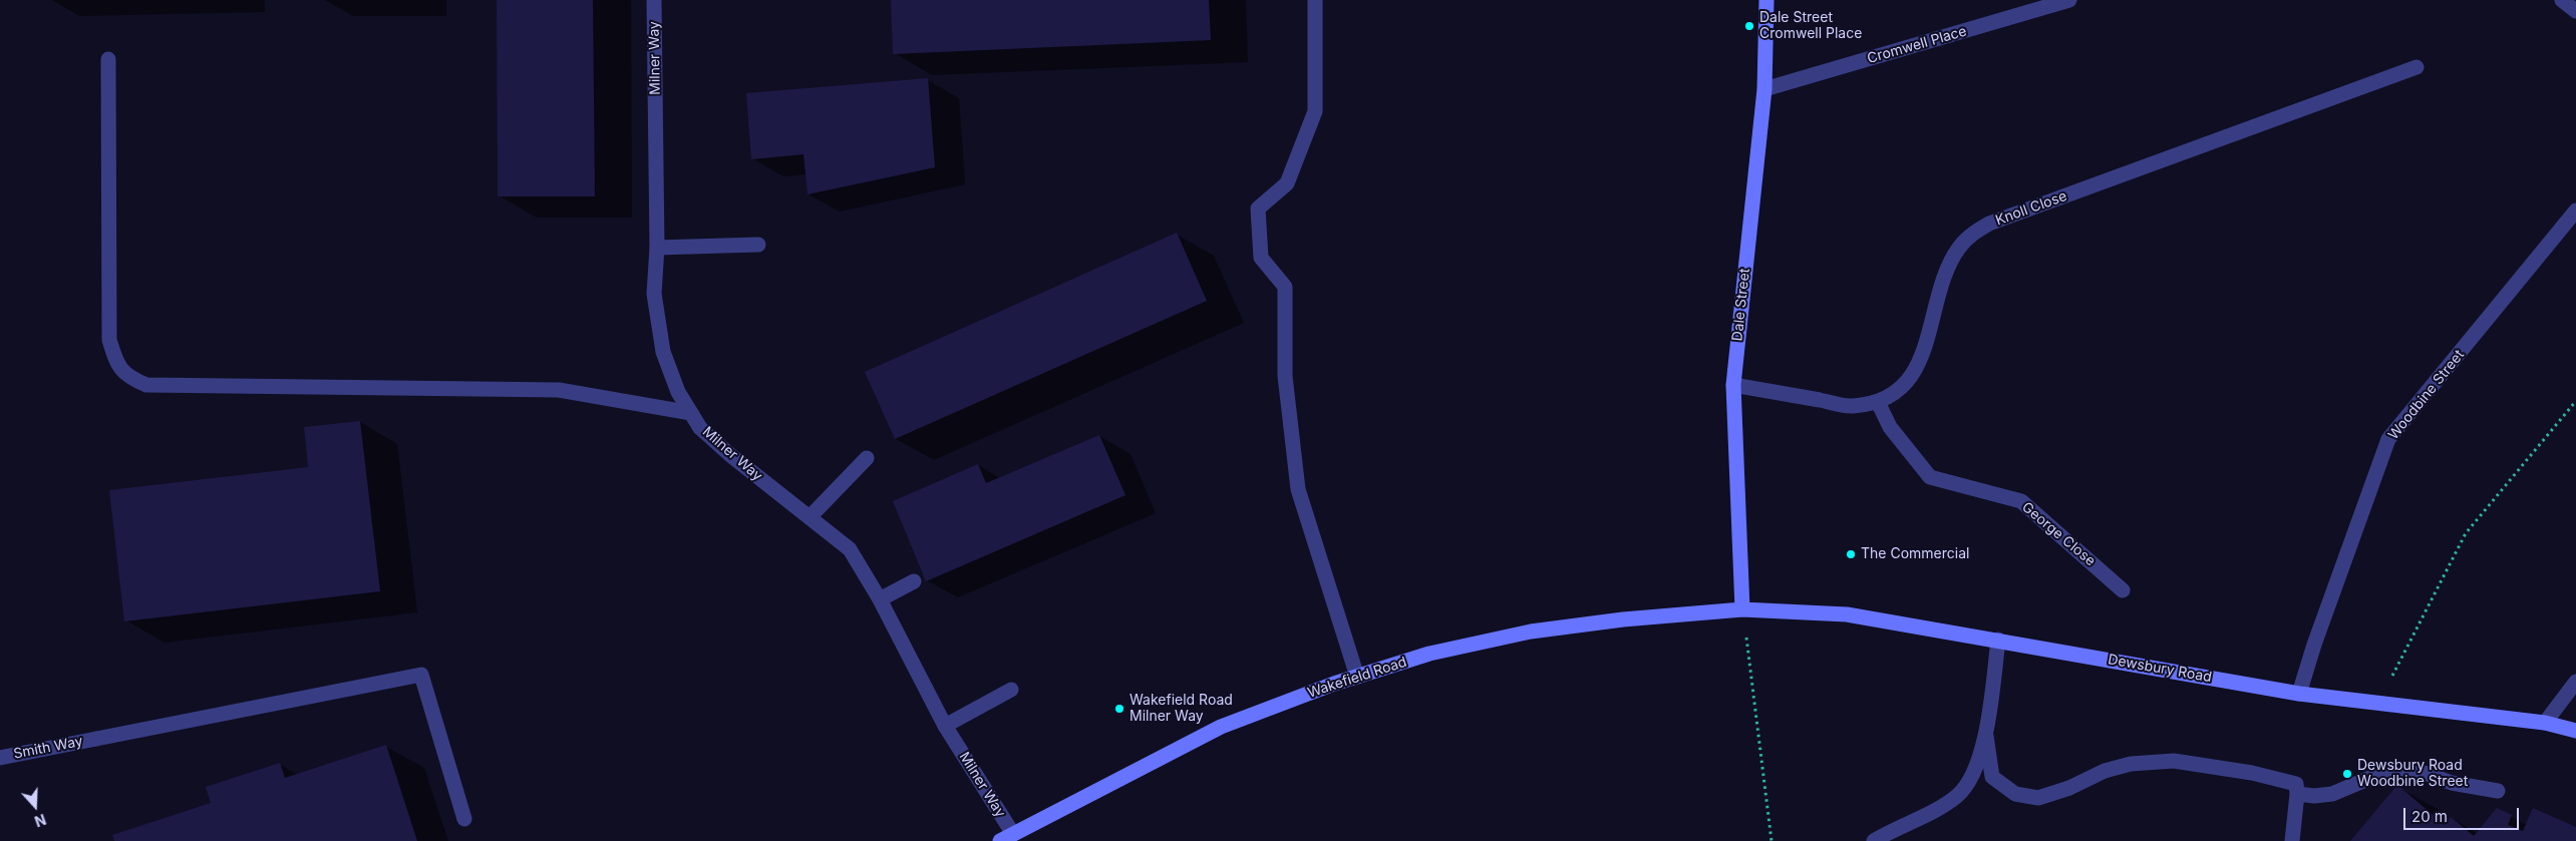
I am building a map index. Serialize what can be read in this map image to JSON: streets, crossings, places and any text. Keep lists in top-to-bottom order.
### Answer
{
  "streets": {
    "main road": ["Dale Street", "Dewsbury Road", "Wakefield Road"],
    "street": [
      "Cromwell Place",
      "Milner Way",
      "Knoll Close",
      "Woodbine Street",
      "George Close",
      "Smith Way"
    ]
  },
  "crossings": [
    ["Cromwell Place", "Dale Street"],
    ["Milner Way", "Wakefield Road"],
    ["Knoll Close", "Dale Street"],
    ["Knoll Close", "George Close"],
    ["Dale Street", "Dewsbury Road"],
    ["Dale Street", "Wakefield Road"],
    ["Woodbine Street", "Dewsbury Road"],
    ["Dewsbury Road", "Wakefield Road"]
  ],
  "places": [
    "Dale Street Cromwell Place",
    "The Commercial",
    "Wakefield Road Milner Way",
    "Dewsbury Road Woodbine Street"
  ],
  "scale_bar": "20 m",
  "north": "bottom"
}
